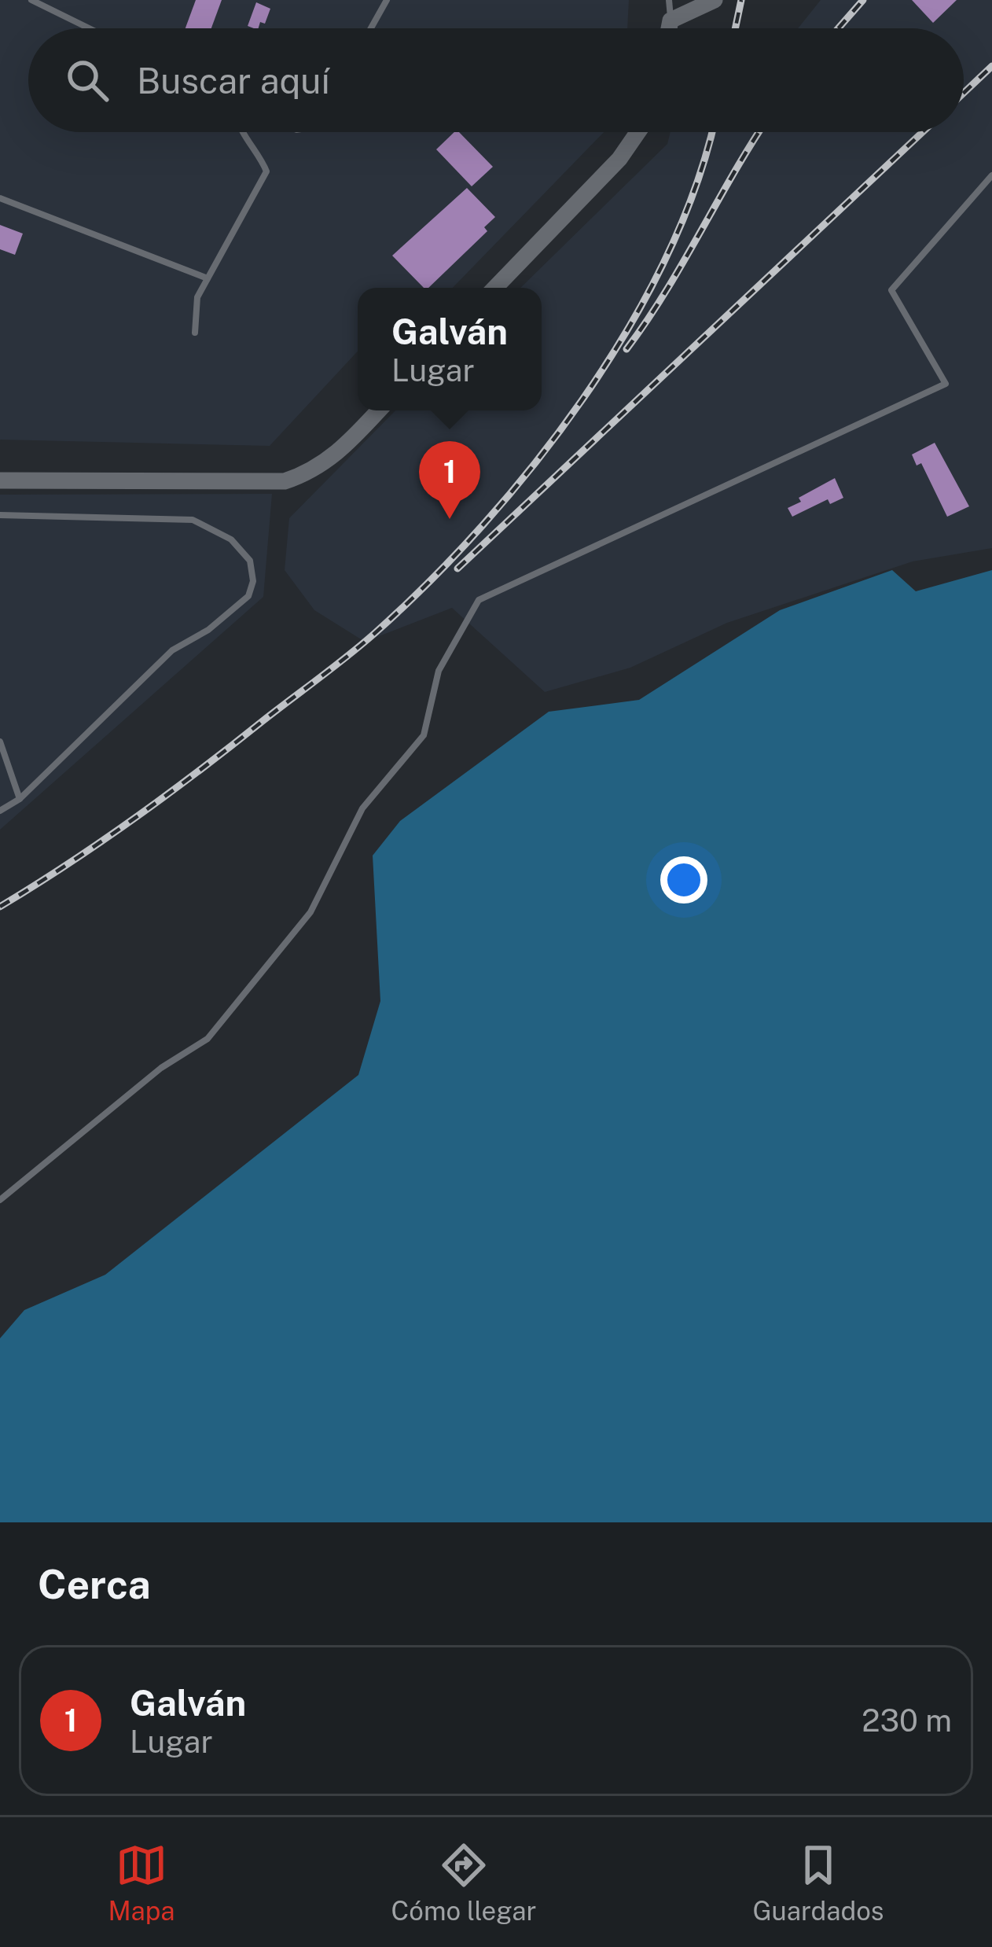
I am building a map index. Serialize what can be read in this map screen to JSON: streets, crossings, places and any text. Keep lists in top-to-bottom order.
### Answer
{
  "page": {
    "search": "Buscar aquí",
    "popup": ["Galván", "Lugar"],
    "pins": "1",
    "heading": "Cerca",
    "list": [
      {
        "mark": "1",
        "name": "Galván",
        "note": "Lugar",
        "value": "230 m"
      }
    ],
    "nav": ["Mapa", "Cómo llegar", "Guardados"]
  }
}
